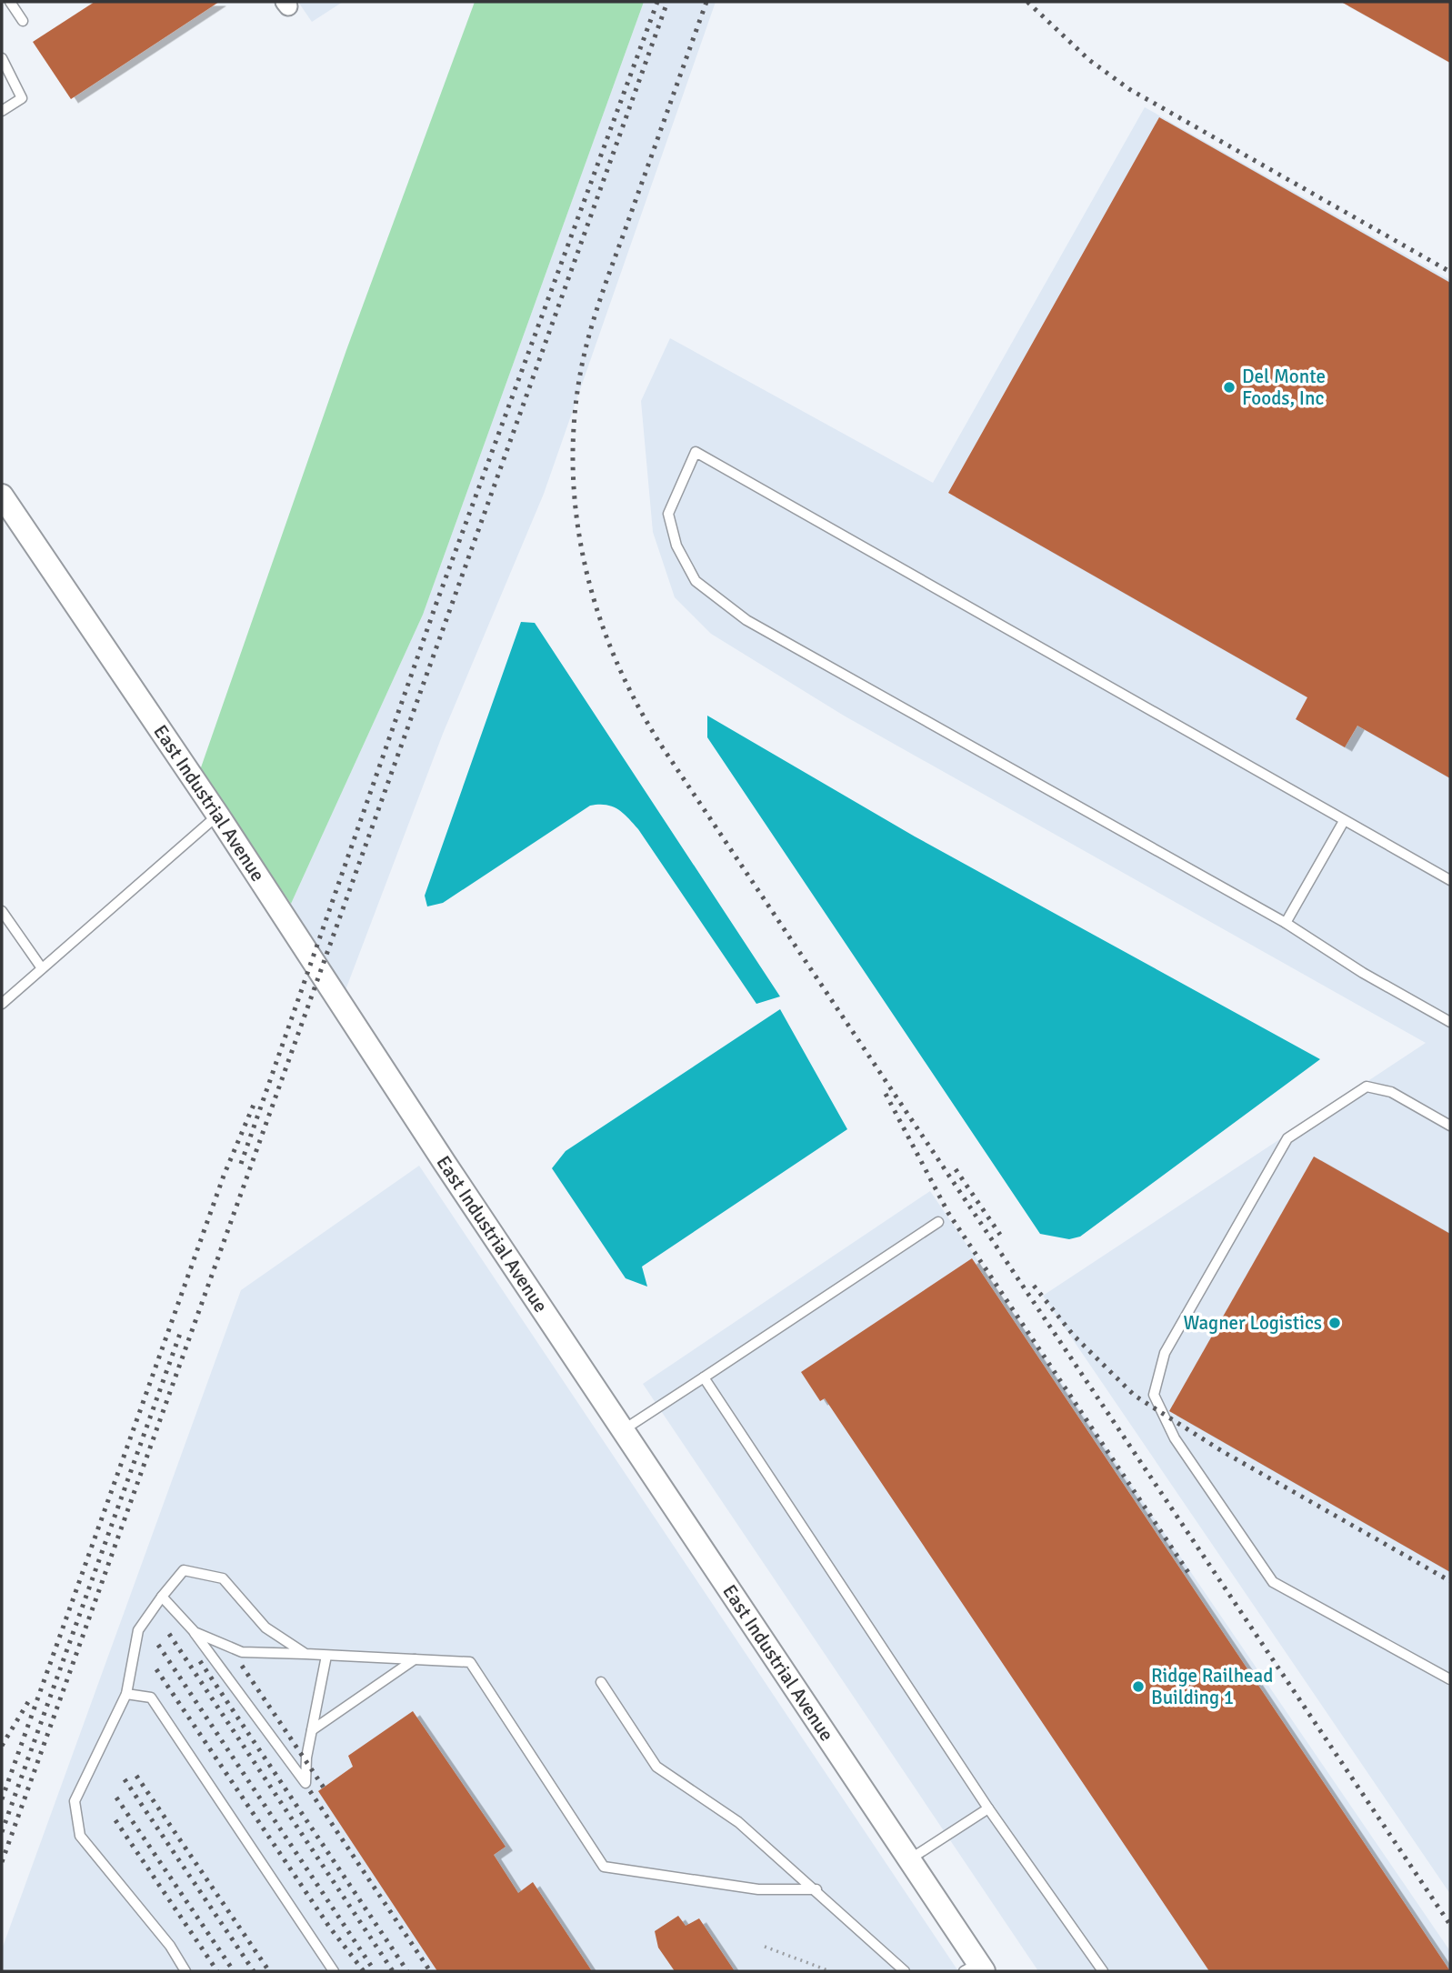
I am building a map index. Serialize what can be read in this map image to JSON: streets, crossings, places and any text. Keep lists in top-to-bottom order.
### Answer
{
  "streets": {
    "street": ["East Industrial Avenue"]
  },
  "places": ["Del Monte Foods, Inc", "Wagner Logistics", "Ridge Railhead Building 1"]
}
